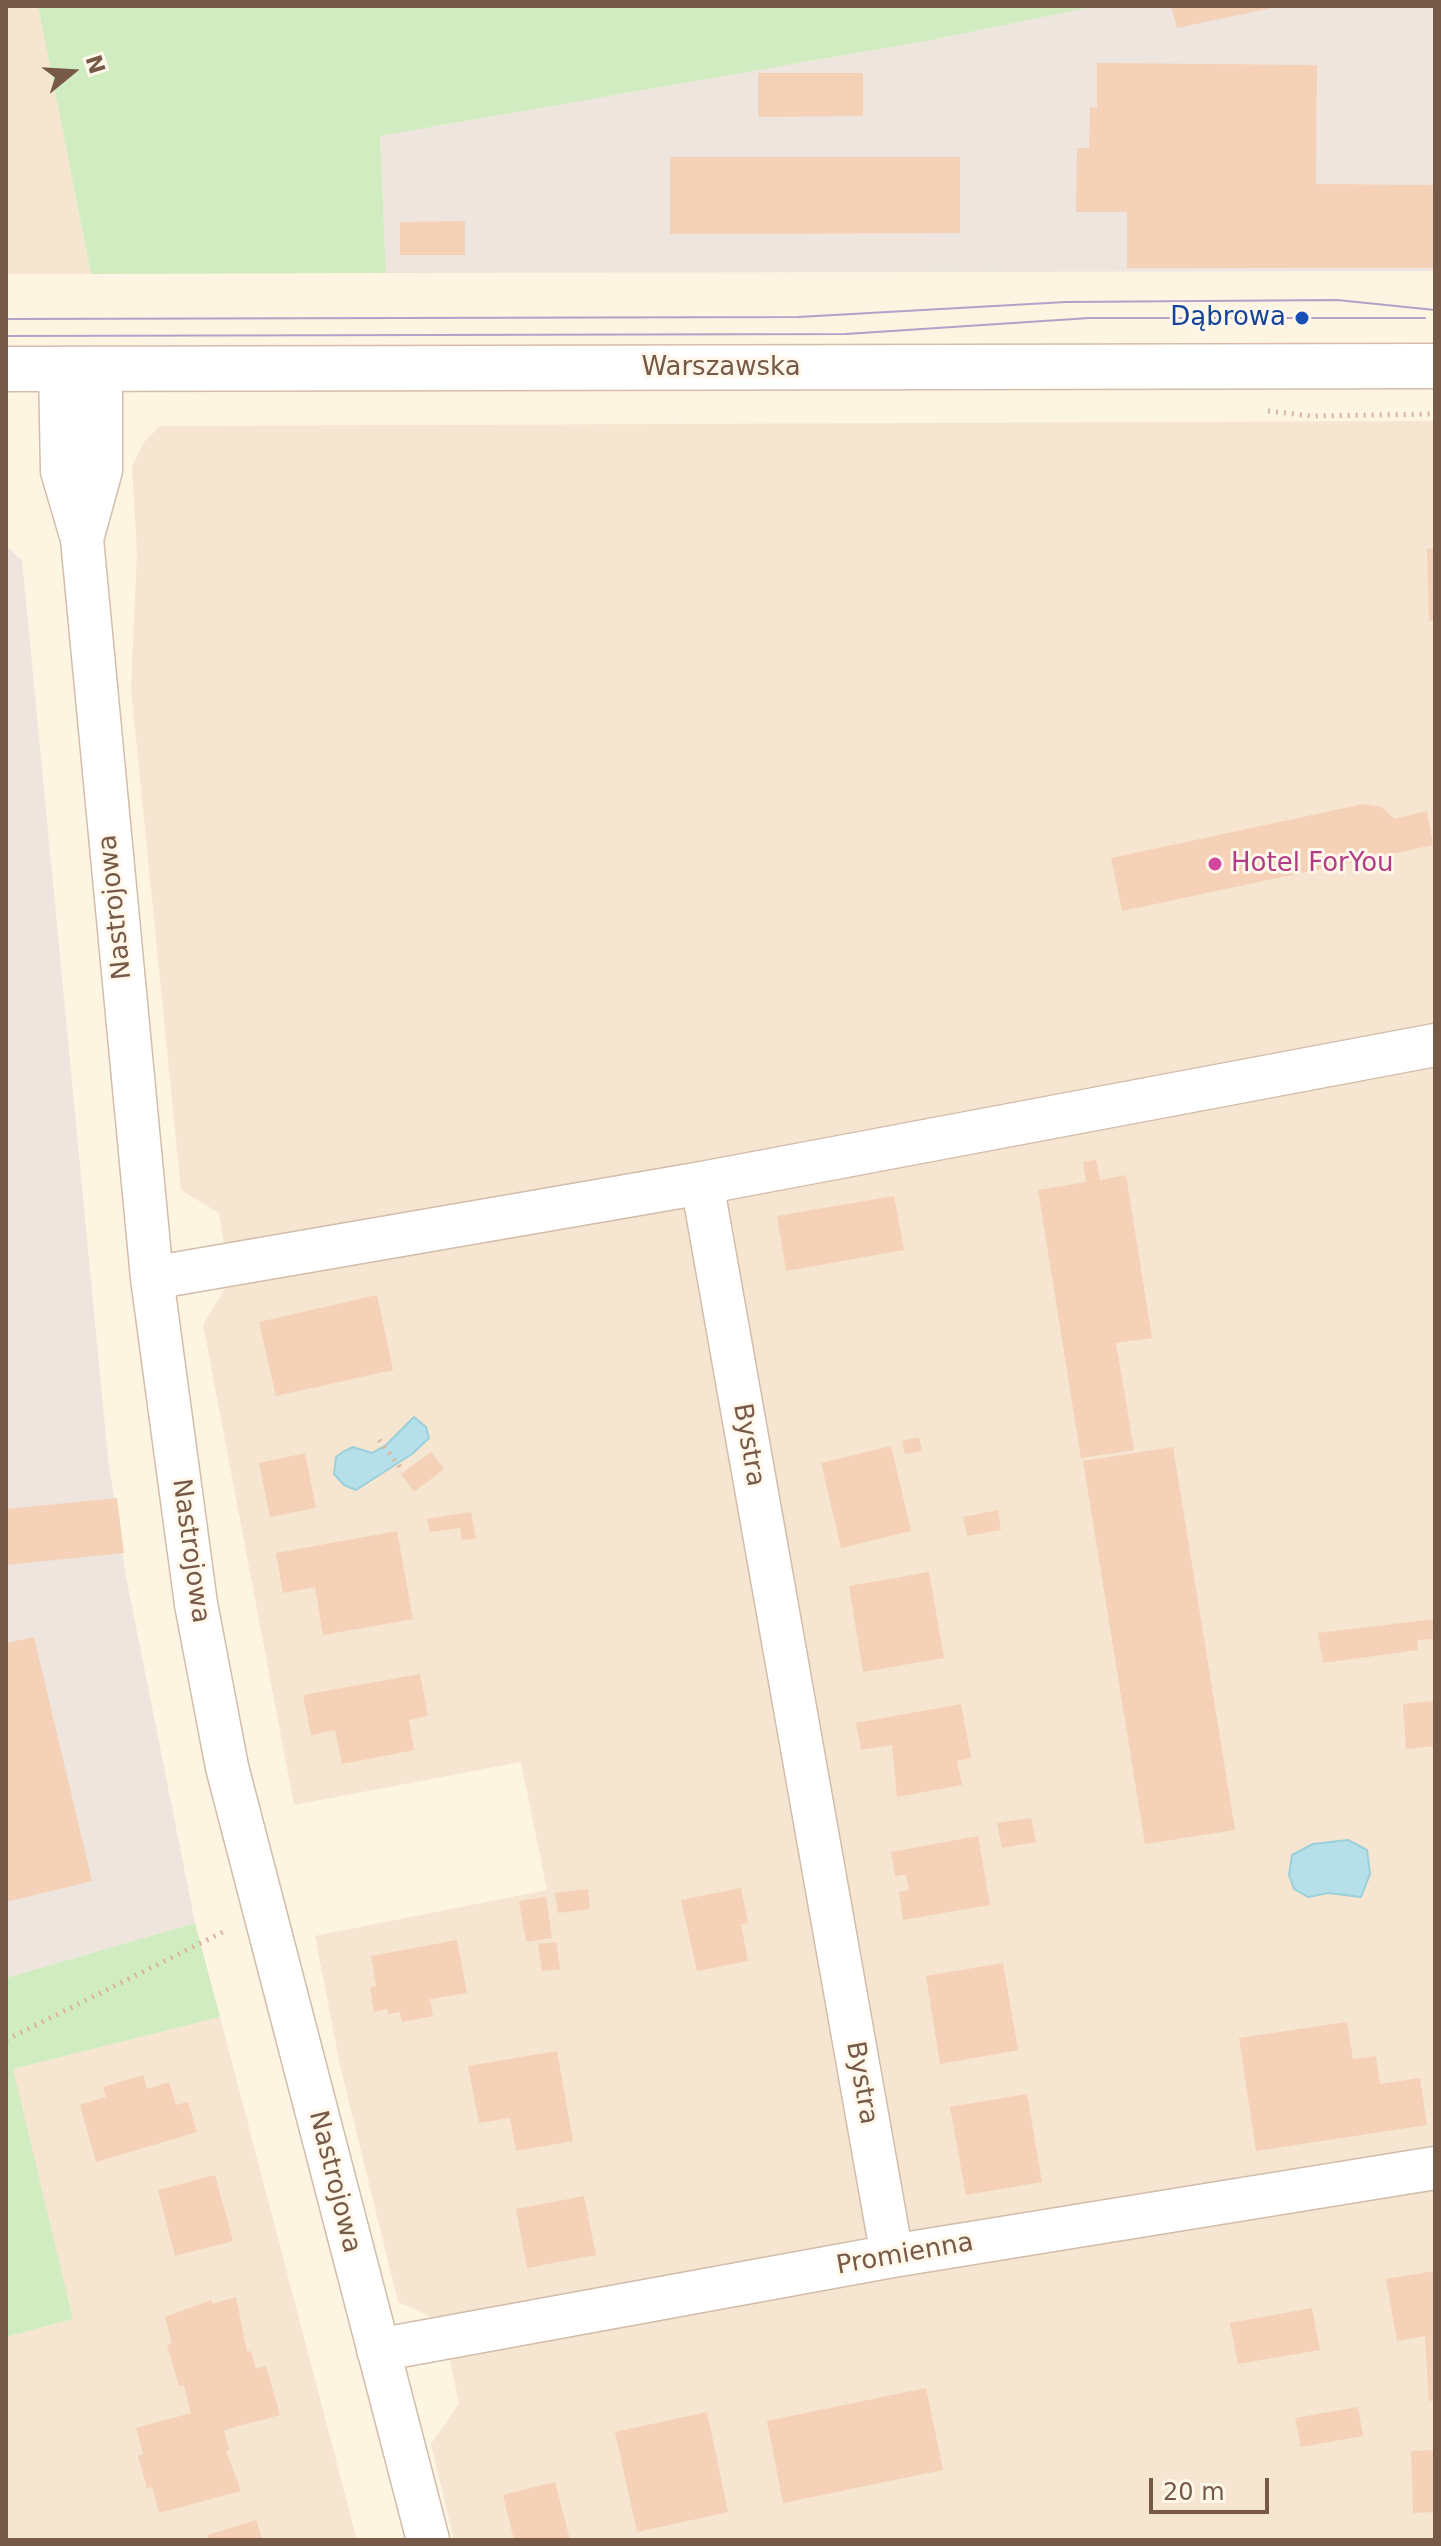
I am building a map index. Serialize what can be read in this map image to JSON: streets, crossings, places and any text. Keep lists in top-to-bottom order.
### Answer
{
  "streets": {
    "street": [
      "Warszawska",
      "Nastrojowa",
      "Bystra",
      "Promienna"
    ]
  },
  "crossings": [
    ["Warszawska", "Nastrojowa"],
    ["Nastrojowa", "Promienna"],
    ["Bystra", "Promienna"]
  ],
  "places": ["Dąbrowa", "Hotel ForYou"],
  "scale_bar": "20 m",
  "north": "right"
}
